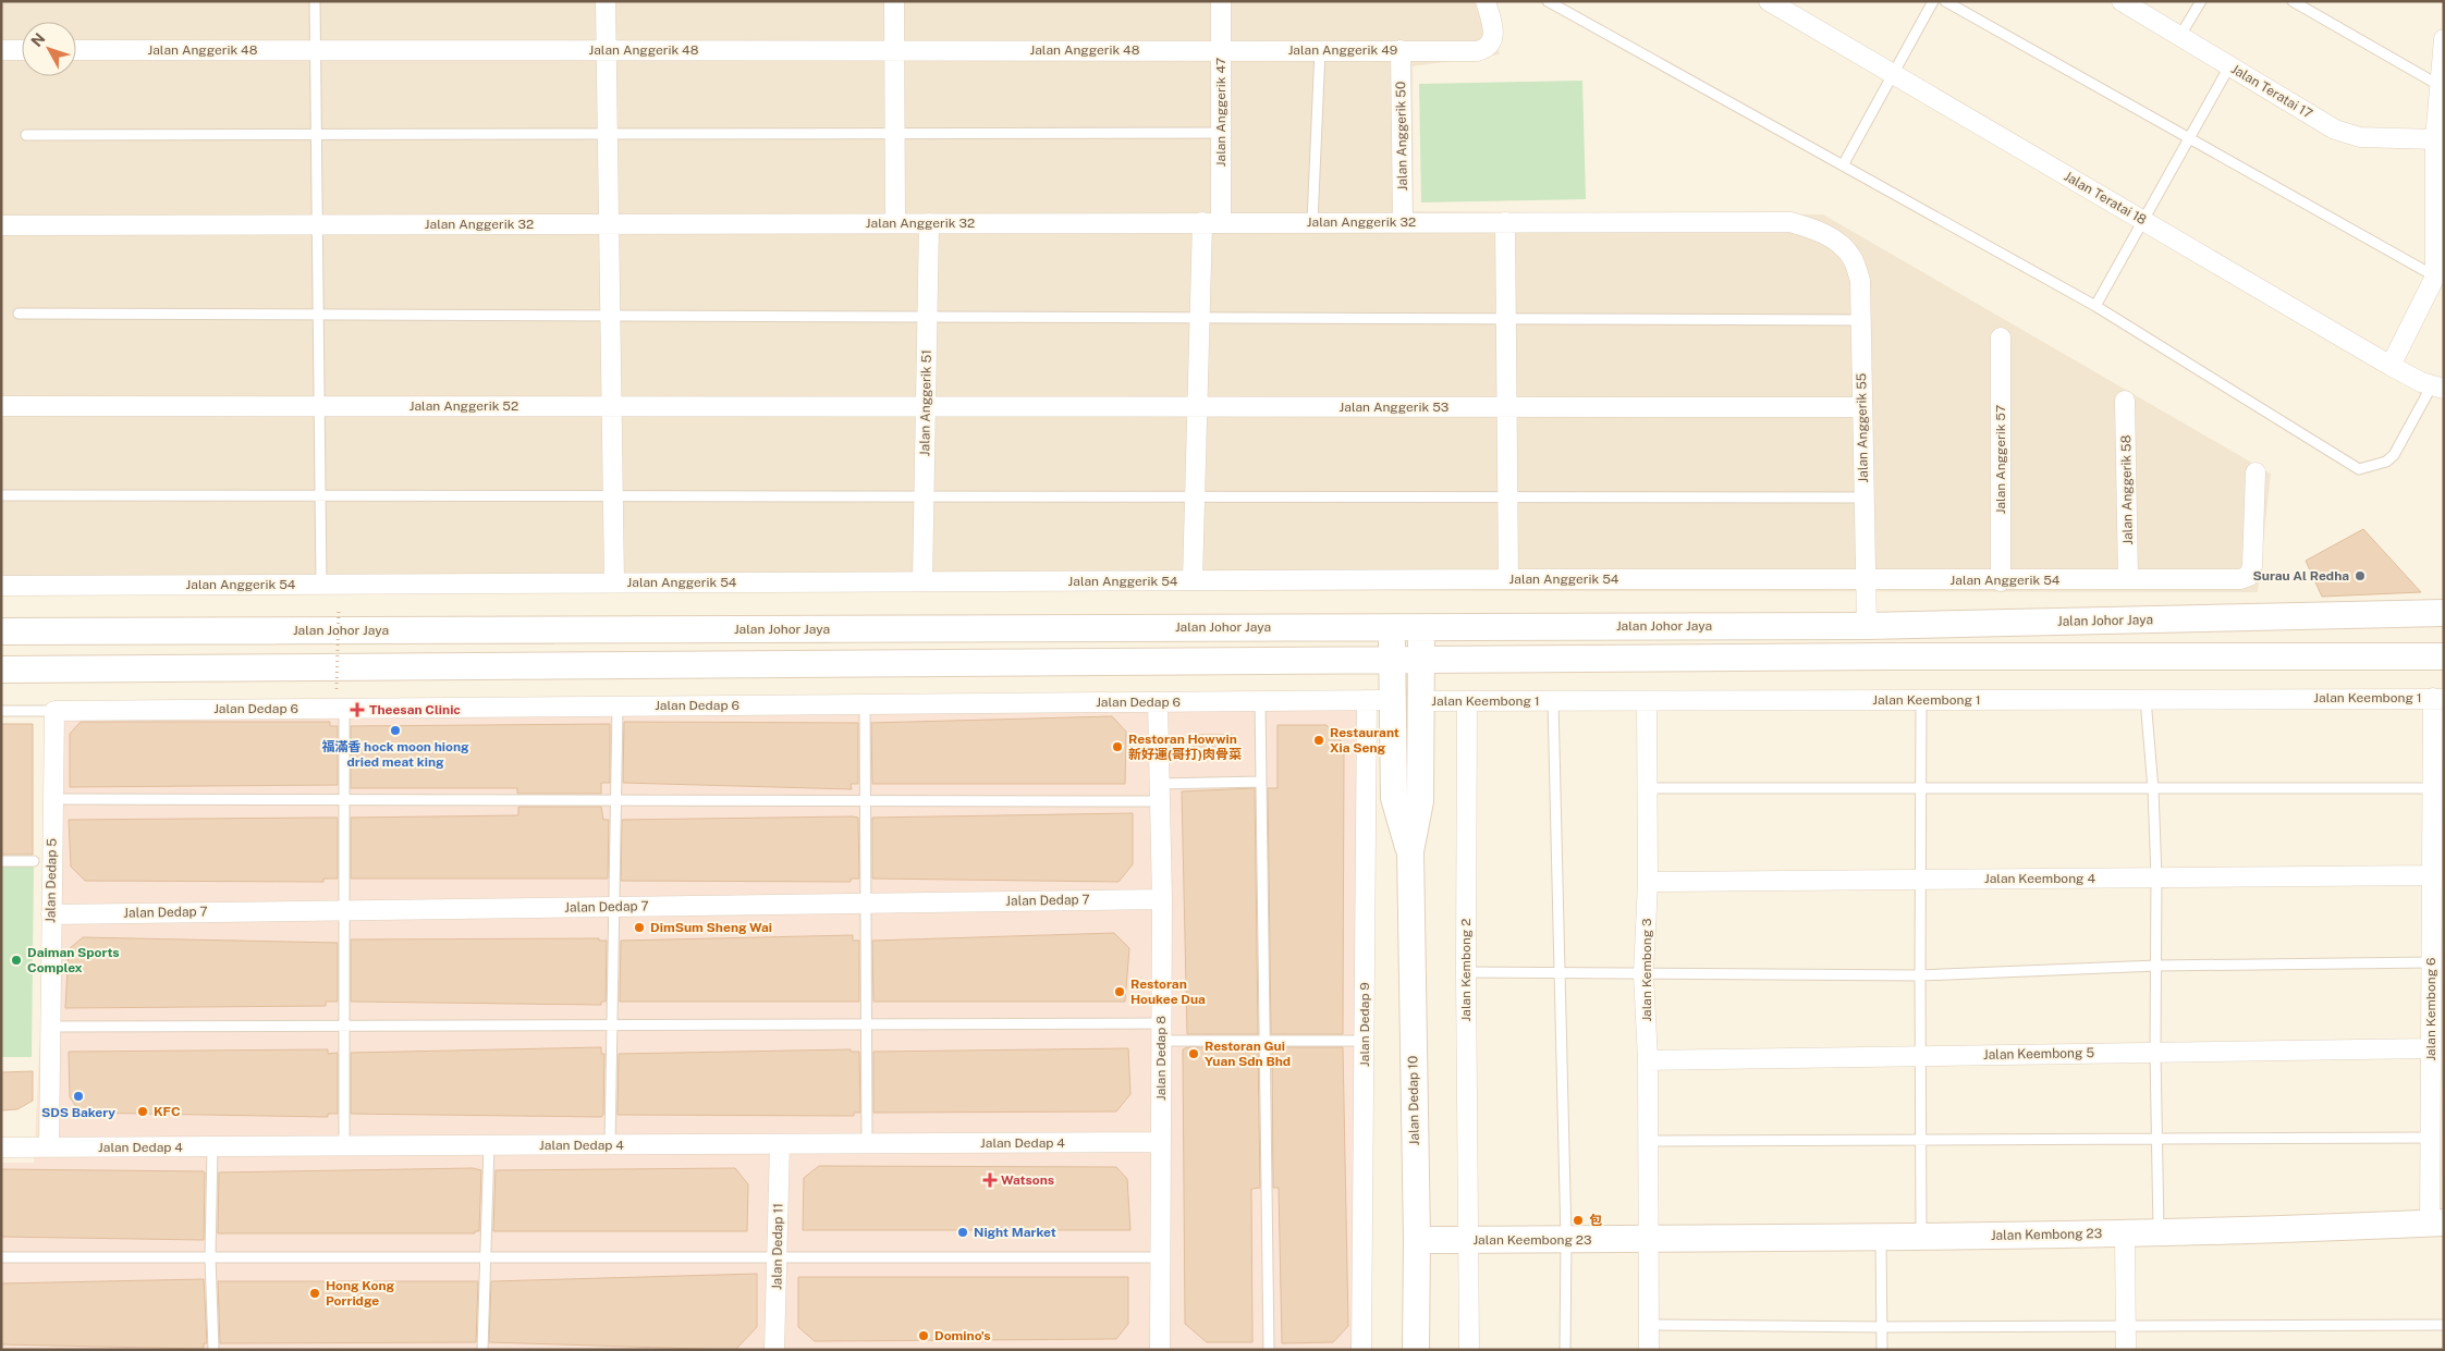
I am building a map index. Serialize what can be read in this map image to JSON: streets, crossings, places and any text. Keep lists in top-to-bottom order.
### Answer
{
  "streets": {
    "main road": [
      "Jalan Johor Jaya",
      "Jalan Dedap 10",
      "Jalan Kembong 23",
      "Jalan Keembong 23"
    ],
    "street": [
      "Jalan Anggerik 48",
      "Jalan Anggerik 49",
      "Jalan Teratai 17",
      "Jalan Anggerik 47",
      "Jalan Anggerik 50",
      "Jalan Teratai 18",
      "Jalan Anggerik 32",
      "Jalan Anggerik 51",
      "Jalan Anggerik 52",
      "Jalan Anggerik 53",
      "Jalan Anggerik 55",
      "Jalan Anggerik 57",
      "Jalan Anggerik 58",
      "Jalan Anggerik 54",
      "Jalan Keembong 1",
      "Jalan Dedap 6",
      "Jalan Keembong 4",
      "Jalan Dedap 5",
      "Jalan Dedap 7",
      "Jalan Kembong 2",
      "Jalan Kembong 3",
      "Jalan Kembong 6",
      "Jalan Dedap 9",
      "Jalan Keembong 5",
      "Jalan Dedap 8",
      "Jalan Dedap 4",
      "Jalan Dedap 11"
    ]
  },
  "crossings": [
    ["Jalan Anggerik 48", "Jalan Anggerik 49"],
    ["Jalan Anggerik 48", "Jalan Anggerik 47"],
    ["Jalan Anggerik 49", "Jalan Anggerik 47"],
    ["Jalan Anggerik 49", "Jalan Anggerik 50"],
    ["Jalan Anggerik 47", "Jalan Anggerik 32"],
    ["Jalan Anggerik 50", "Jalan Anggerik 32"],
    ["Jalan Anggerik 32", "Jalan Anggerik 51"],
    ["Jalan Anggerik 32", "Jalan Anggerik 55"],
    ["Jalan Anggerik 51", "Jalan Anggerik 52"],
    ["Jalan Anggerik 51", "Jalan Anggerik 53"],
    ["Jalan Anggerik 51", "Jalan Anggerik 54"],
    ["Jalan Anggerik 52", "Jalan Anggerik 53"],
    ["Jalan Anggerik 53", "Jalan Anggerik 55"],
    ["Jalan Anggerik 55", "Jalan Anggerik 54"],
    ["Jalan Anggerik 55", "Jalan Johor Jaya"],
    ["Jalan Anggerik 57", "Jalan Anggerik 54"],
    ["Jalan Anggerik 58", "Jalan Anggerik 54"],
    ["Jalan Johor Jaya", "Jalan Dedap 10"],
    ["Jalan Keembong 1", "Jalan Kembong 2"],
    ["Jalan Keembong 1", "Jalan Kembong 3"],
    ["Jalan Keembong 1", "Jalan Kembong 6"],
    ["Jalan Keembong 1", "Jalan Dedap 10"],
    ["Jalan Dedap 6", "Jalan Dedap 5"],
    ["Jalan Dedap 6", "Jalan Dedap 9"],
    ["Jalan Dedap 6", "Jalan Dedap 8"],
    ["Jalan Dedap 6", "Jalan Dedap 10"],
    ["Jalan Keembong 4", "Jalan Kembong 3"],
    ["Jalan Keembong 4", "Jalan Kembong 6"],
    ["Jalan Dedap 5", "Jalan Dedap 7"],
    ["Jalan Dedap 5", "Jalan Dedap 4"],
    ["Jalan Dedap 7", "Jalan Dedap 8"],
    ["Jalan Kembong 2", "Jalan Keembong 23"],
    ["Jalan Kembong 3", "Jalan Keembong 5"],
    ["Jalan Kembong 3", "Jalan Kembong 23"],
    ["Jalan Kembong 3", "Jalan Keembong 23"],
    ["Jalan Kembong 6", "Jalan Keembong 5"],
    ["Jalan Kembong 6", "Jalan Kembong 23"],
    ["Jalan Dedap 8", "Jalan Dedap 4"],
    ["Jalan Dedap 10", "Jalan Keembong 23"],
    ["Jalan Dedap 4", "Jalan Dedap 11"],
    ["Jalan Kembong 23", "Jalan Keembong 23"]
  ],
  "places": {
    "other": [
      "Surau Al Redha",
      "福滿香 hock moon hiong dried meat king",
      "Restaurant Xia Seng",
      "Restoran Howwin 新好運(哥打)肉骨菜",
      "DimSum Sheng Wai",
      "Daiman Sports Complex",
      "Restoran Houkee Dua",
      "Restoran Gui Yuan Sdn Bhd",
      "SDS Bakery",
      "KFC",
      "包",
      "Night Market",
      "Hong Kong Porridge",
      "Domino's"
    ],
    "health": ["Theesan Clinic", "Watsons"]
  },
  "north": "top left"
}
